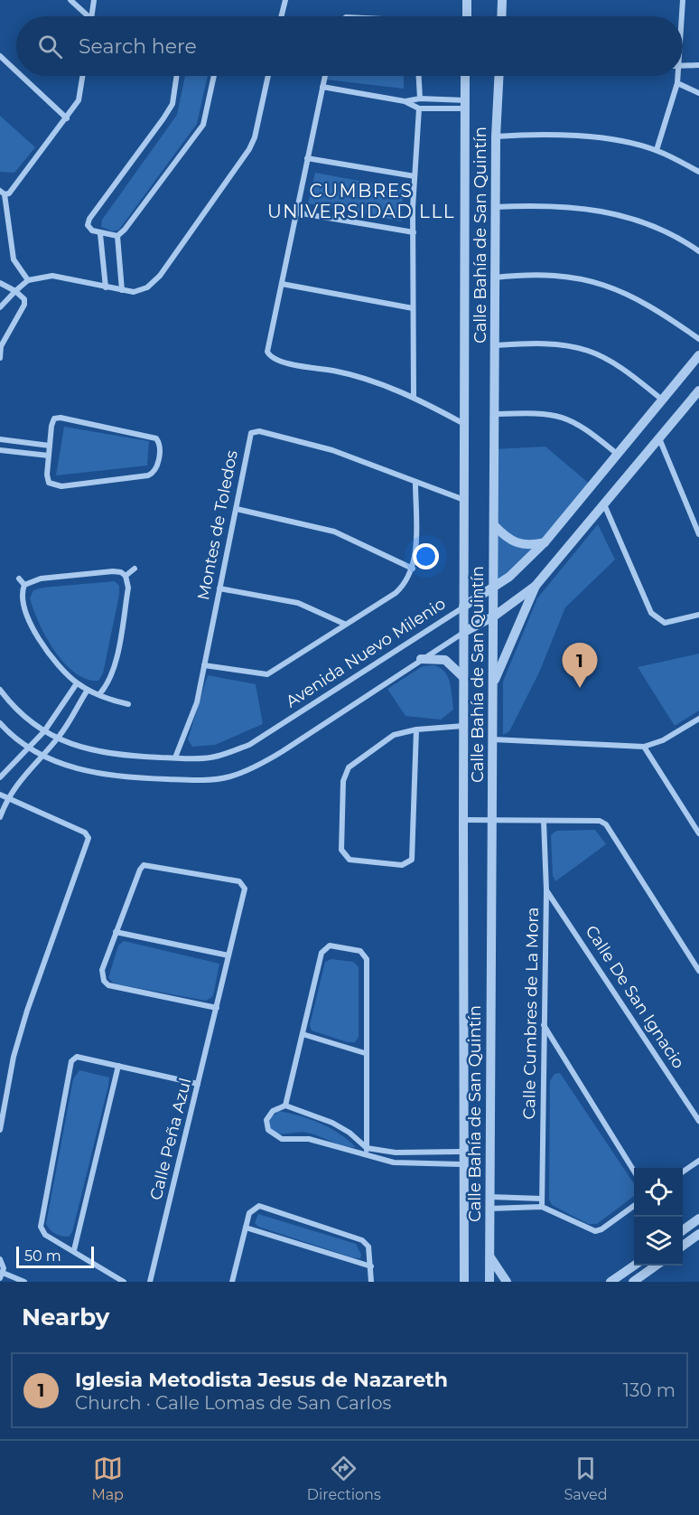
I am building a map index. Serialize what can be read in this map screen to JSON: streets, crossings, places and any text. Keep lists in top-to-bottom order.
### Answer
{
  "streets": {
    "street": [
      "Calle Bahía de San Quintín",
      "Montes de Toledos",
      "Avenida Nuevo Milenio",
      "Calle De San Ignacio",
      "Calle Cumbres de La Mora",
      "Calle Peña Azul"
    ]
  },
  "crossings": [
    ["Calle Bahía de San Quintín", "Montes de Toledos"],
    ["Calle Bahía de San Quintín", "Avenida Nuevo Milenio"],
    ["Montes de Toledos", "Avenida Nuevo Milenio"],
    ["Calle De San Ignacio", "Calle Cumbres de La Mora"]
  ],
  "districts": ["CUMBRES UNIVERSIDAD LLL"],
  "scale_bar": "50 m",
  "page": {
    "search": "Search here",
    "pins": "1",
    "scale": "50 m",
    "heading": "Nearby",
    "list": [
      {
        "mark": "1",
        "name": "Iglesia Metodista Jesus de Nazareth",
        "note": "Church · Calle Lomas de San Carlos",
        "value": "130 m"
      }
    ],
    "nav": ["Map", "Directions", "Saved"]
  }
}
